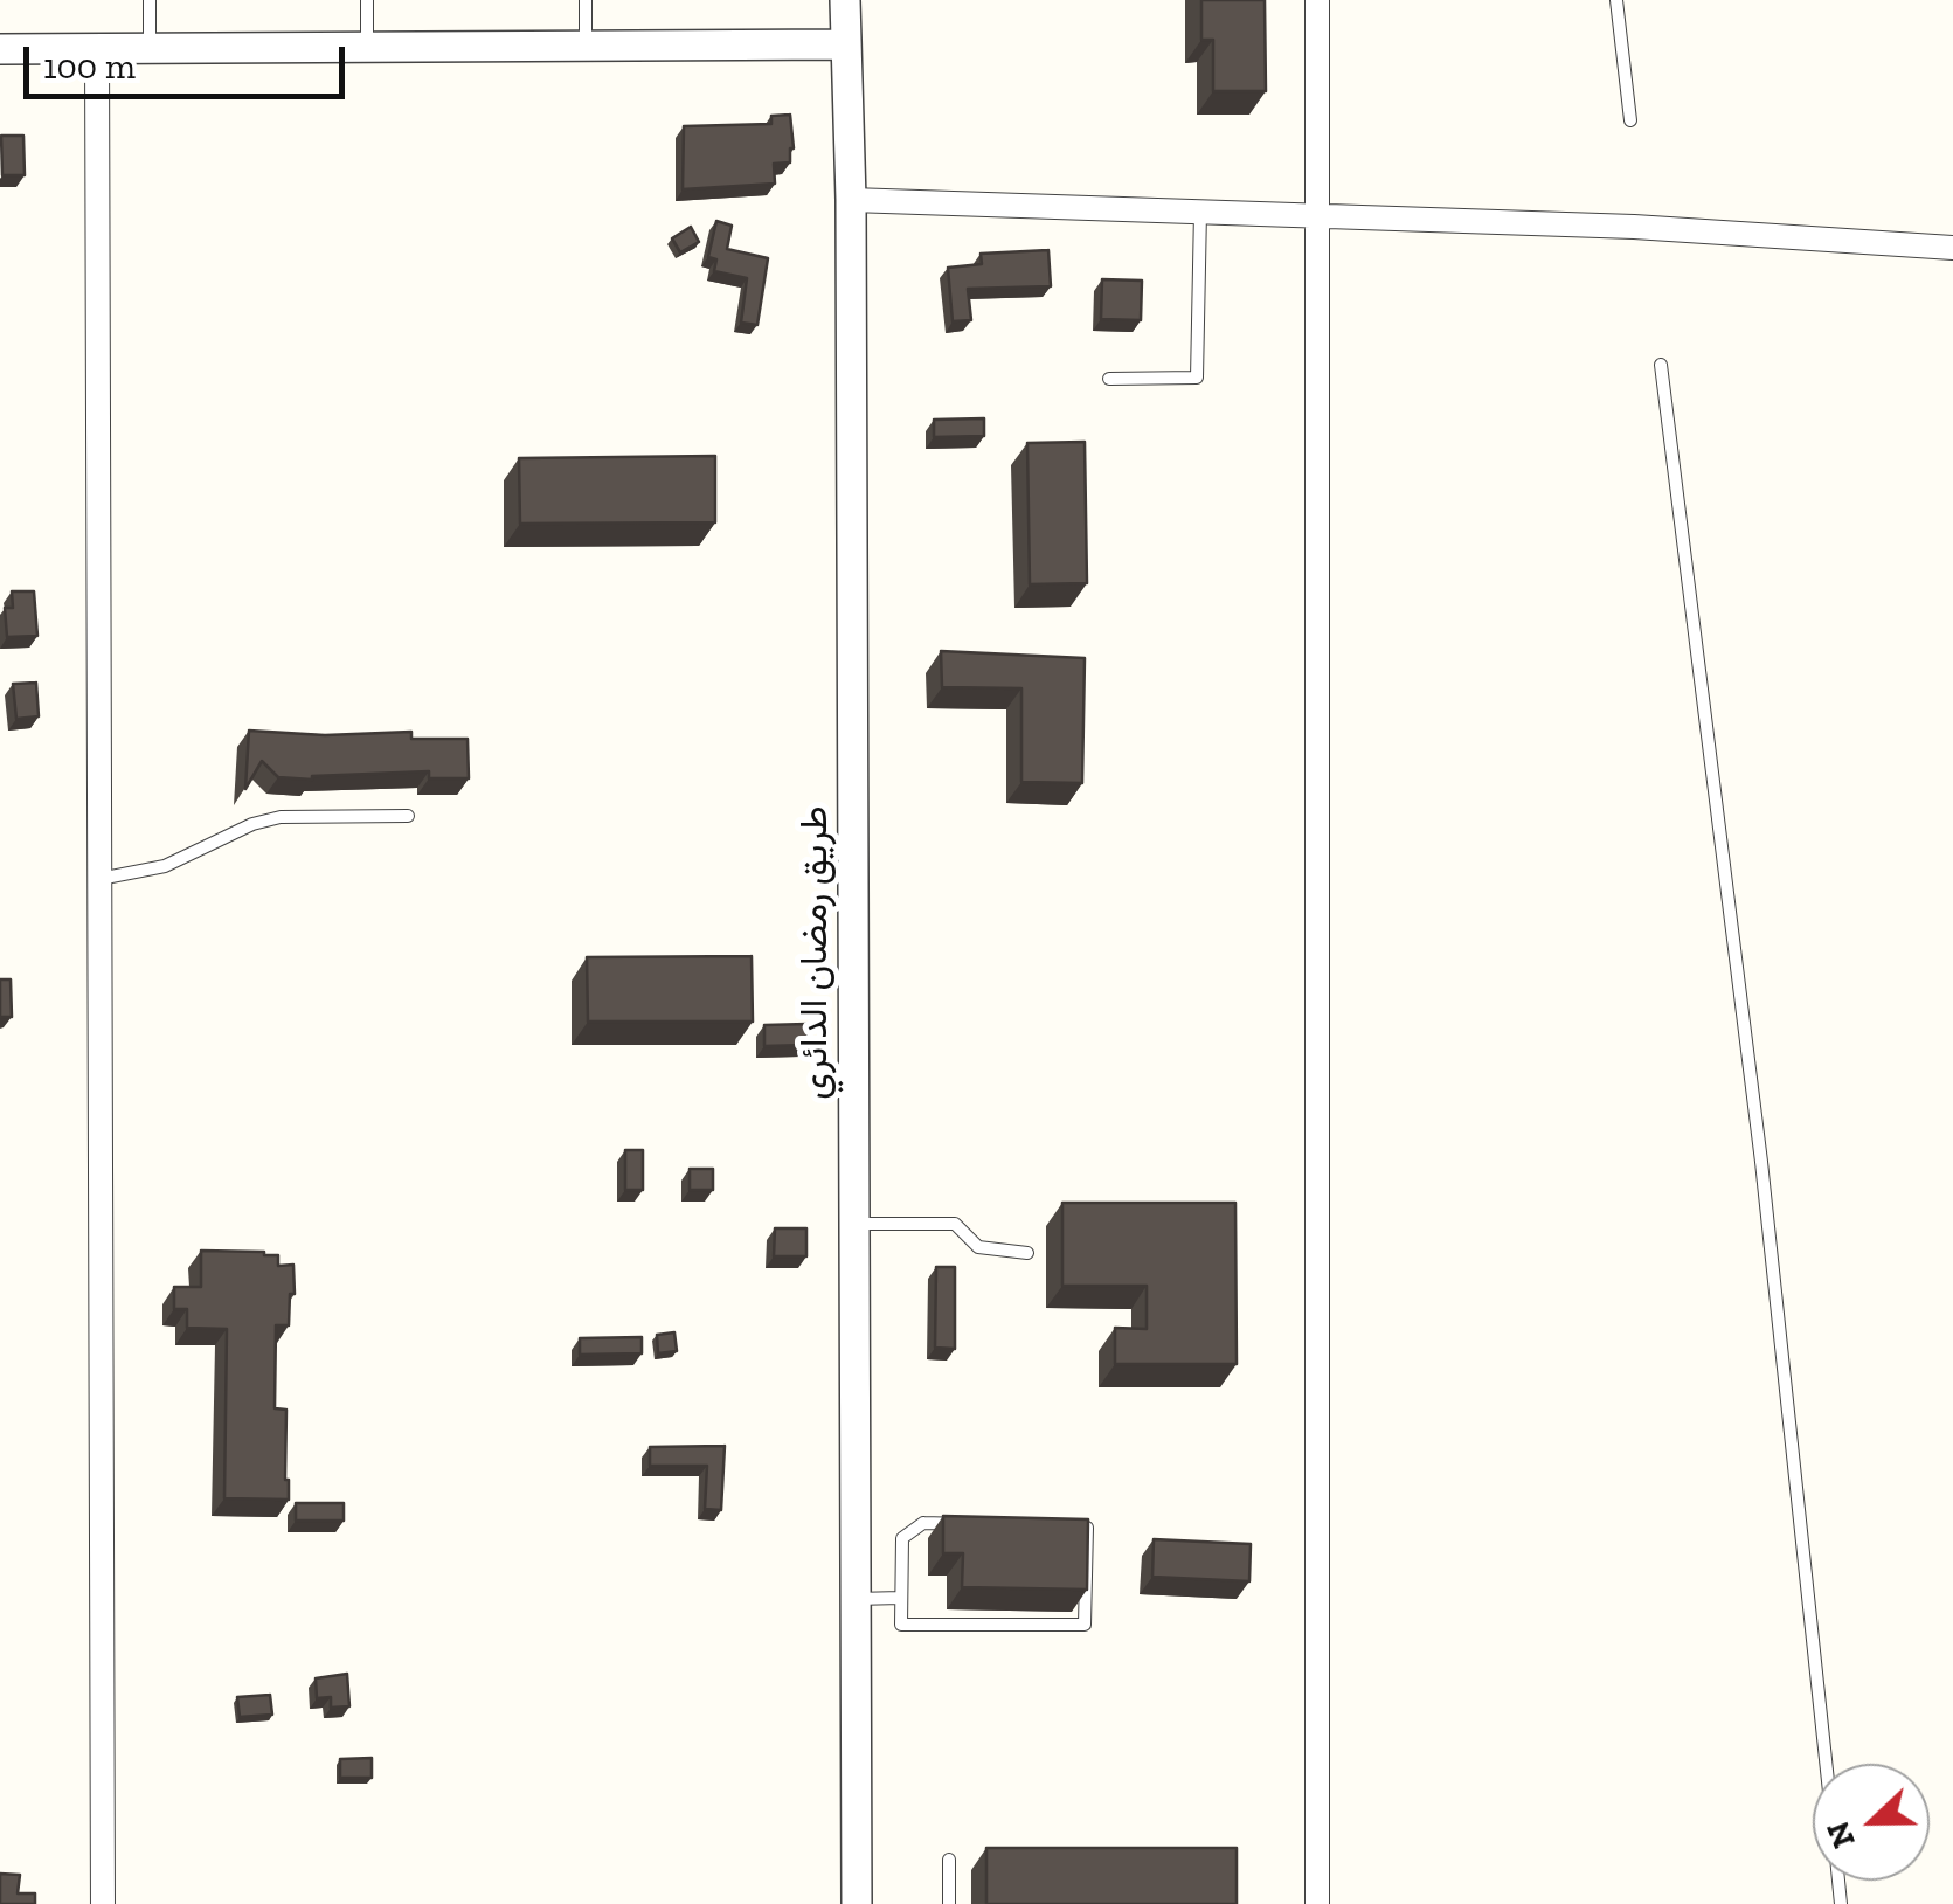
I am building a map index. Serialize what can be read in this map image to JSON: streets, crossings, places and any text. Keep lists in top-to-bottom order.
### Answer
{
  "streets": {
    "street": ["طريق رمضان الدائري"]
  },
  "scale_bar": "100 m",
  "north": "left"
}
